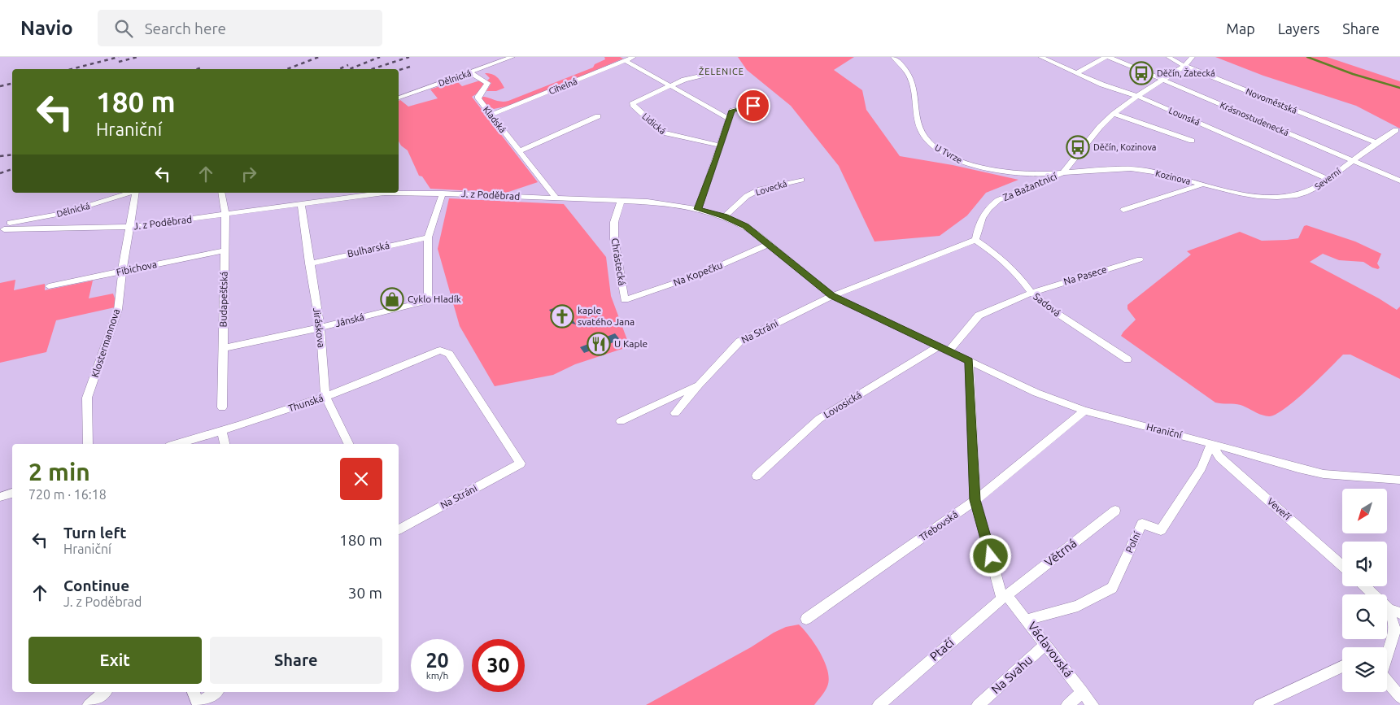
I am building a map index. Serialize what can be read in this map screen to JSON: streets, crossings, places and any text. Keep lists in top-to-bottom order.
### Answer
{
  "streets": {
    "street": [
      "Dělnická",
      "Cihelná",
      "Novoměstská",
      "Lounská",
      "Krásnostudenecká",
      "Kladská",
      "Lidická",
      "U Tvrze",
      "Kozinova",
      "Severní",
      "Za Bažantnicí",
      "Lovecká",
      "J. z Poděbrad",
      "Bulharská",
      "Chrástecká",
      "Fibichova",
      "Na Kopečku",
      "Na Pasece",
      "Budapešťská",
      "Sadová",
      "Jánská",
      "Jiráskova",
      "Na Stráni",
      "Klostermannova",
      "Thunská",
      "Lovosická",
      "Hraniční",
      "Veveří",
      "Třebovská",
      "Polní",
      "Větrná",
      "Ptačí",
      "Václavovská",
      "Na Svahu"
    ]
  },
  "crossings": [
    ["Dělnická", "Kladská"],
    ["Dělnická", "J. z Poděbrad"],
    ["Cihelná", "Kladská"],
    ["Novoměstská", "Severní"],
    ["Novoměstská", "Za Bažantnicí"],
    ["Lounská", "Severní"],
    ["Lounská", "Za Bažantnicí"],
    ["Krásnostudenecká", "Severní"],
    ["Krásnostudenecká", "Za Bažantnicí"],
    ["Kladská", "J. z Poděbrad"],
    ["U Tvrze", "Kozinova"],
    ["U Tvrze", "Za Bažantnicí"],
    ["Kozinova", "Severní"],
    ["Kozinova", "Za Bažantnicí"],
    ["Za Bažantnicí", "Sadová"],
    ["Lovecká", "J. z Poděbrad"],
    ["J. z Poděbrad", "Chrástecká"],
    ["J. z Poděbrad", "Na Kopečku"],
    ["J. z Poděbrad", "Budapešťská"],
    ["J. z Poděbrad", "Jiráskova"],
    ["J. z Poděbrad", "Na Stráni"],
    ["J. z Poděbrad", "Klostermannova"],
    ["J. z Poděbrad", "Lovosická"],
    ["J. z Poděbrad", "Hraniční"],
    ["Bulharská", "Jánská"],
    ["Bulharská", "Jiráskova"],
    ["Chrástecká", "Na Kopečku"],
    ["Fibichova", "Budapešťská"],
    ["Fibichova", "Klostermannova"],
    ["Na Pasece", "Sadová"],
    ["Budapešťská", "Jánská"],
    ["Jánská", "Jiráskova"],
    ["Jiráskova", "Thunská"],
    ["Na Stráni", "Thunská"],
    ["Lovosická", "Hraniční"],
    ["Hraniční", "Veveří"],
    ["Hraniční", "Třebovská"],
    ["Hraniční", "Polní"],
    ["Hraniční", "Václavovská"],
    ["Veveří", "Polní"],
    ["Třebovská", "Václavovská"],
    ["Polní", "Václavovská"],
    ["Větrná", "Ptačí"],
    ["Větrná", "Václavovská"],
    ["Ptačí", "Václavovská"],
    ["Václavovská", "Na Svahu"]
  ],
  "districts": ["ŽELENICE"],
  "places": {
    "bus stop": ["Děčín, Žatecká", "Děčín, Kozinova"],
    "shop": ["Cyklo Hladík"],
    "church": ["kaple svatého Jana"],
    "restaurant": ["U Kaple"]
  },
  "north": "bottom left",
  "page": {
    "header": "Navio",
    "search": "Search here",
    "nav": ["Map", "Layers", "Share"],
    "turn": ["180 m", "Hraniční"],
    "heading": ["2 min", "720 m · 16:18"],
    "list": [
      {
        "name": "Turn left",
        "note": "Hraniční",
        "value": "180 m"
      },
      {
        "name": "Continue",
        "note": "J. z Poděbrad",
        "value": "30 m"
      }
    ],
    "buttons": ["Exit", "Share"],
    "speed": "20 km/h",
    "limit": "30"
  }
}
